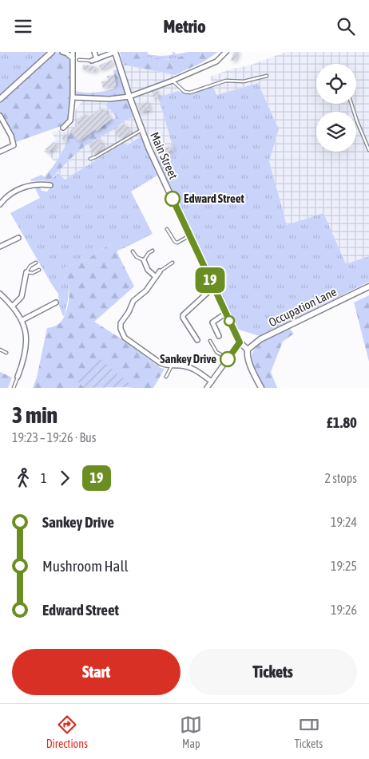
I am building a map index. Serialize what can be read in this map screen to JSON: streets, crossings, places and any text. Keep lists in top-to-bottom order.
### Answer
{
  "streets": {
    "street": ["Main Street", "Occupation Lane"]
  },
  "crossings": [
    ["Main Street", "Occupation Lane"]
  ],
  "places": ["Edward Street", "Sankey Drive"],
  "lines": ["bus line 19"],
  "page": {
    "header": "Metrio",
    "on_map": "19",
    "heading": ["3 min", "19:23 – 19:26 · Bus", "£1.80"],
    "legs": ["1", "19", "2 stops"],
    "list": [
      {
        "name": "Sankey Drive",
        "value": "19:24"
      },
      {
        "name": "Mushroom Hall",
        "value": "19:25"
      },
      {
        "name": "Edward Street",
        "value": "19:26"
      }
    ],
    "buttons": ["Start", "Tickets"],
    "tabs": ["Directions", "Map", "Tickets"]
  }
}
